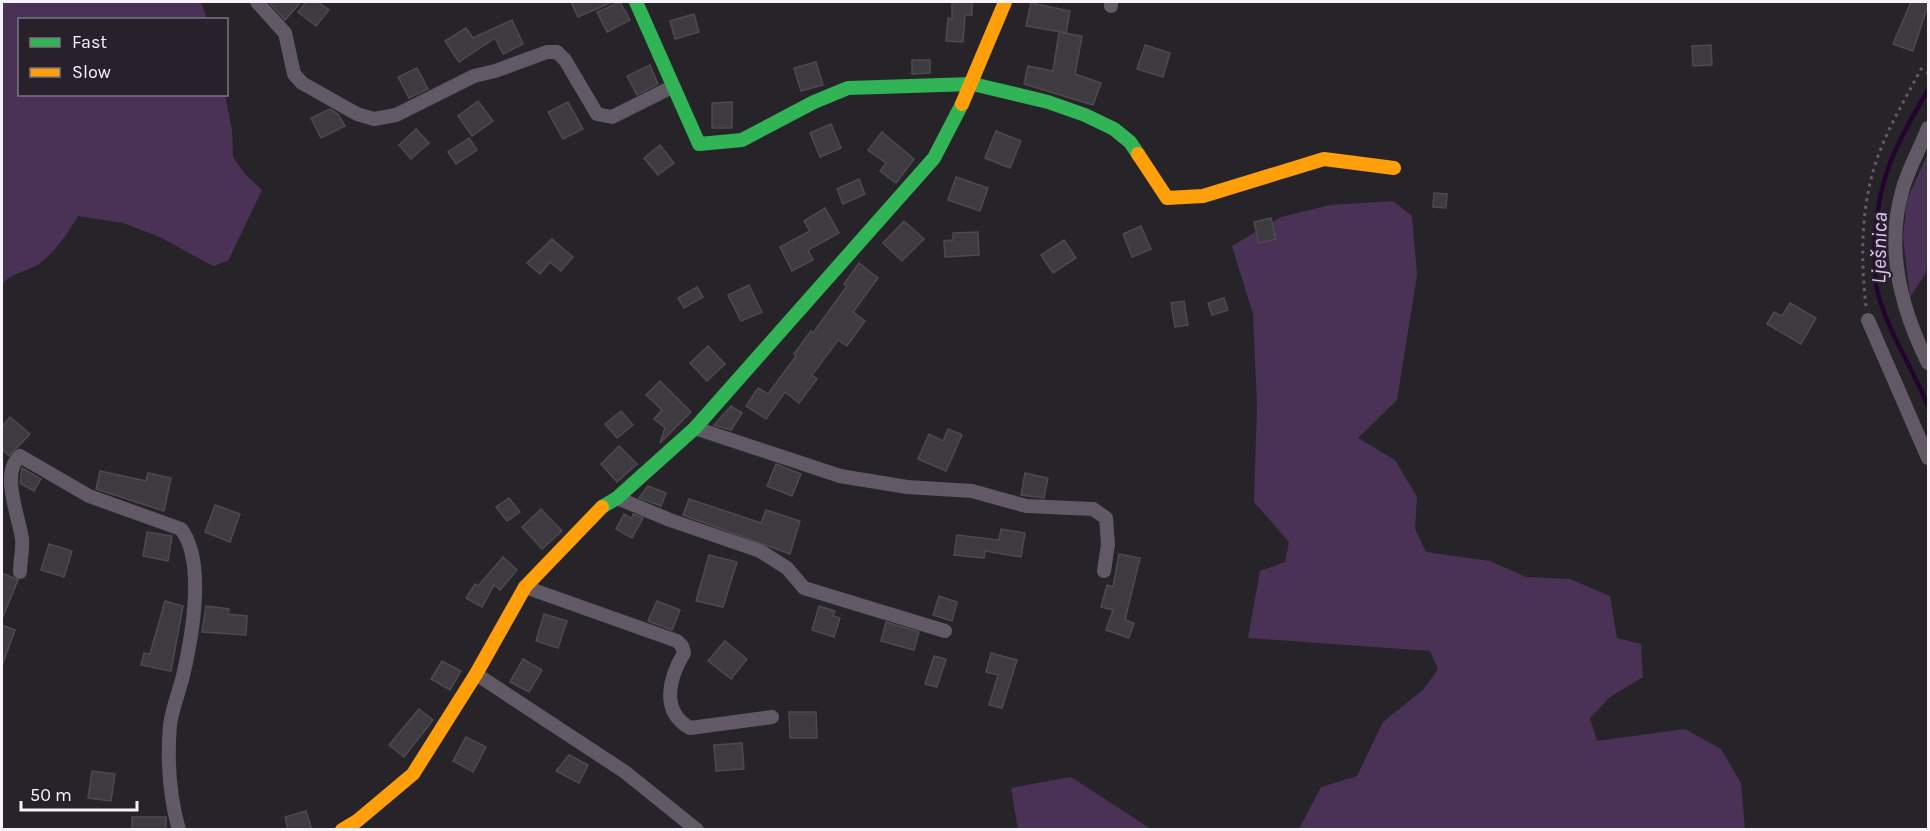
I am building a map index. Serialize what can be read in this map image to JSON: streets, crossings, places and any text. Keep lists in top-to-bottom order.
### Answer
{
  "water": ["Lješnica"],
  "legend": ["Fast", "Slow"],
  "scale_bar": "50 m"
}
